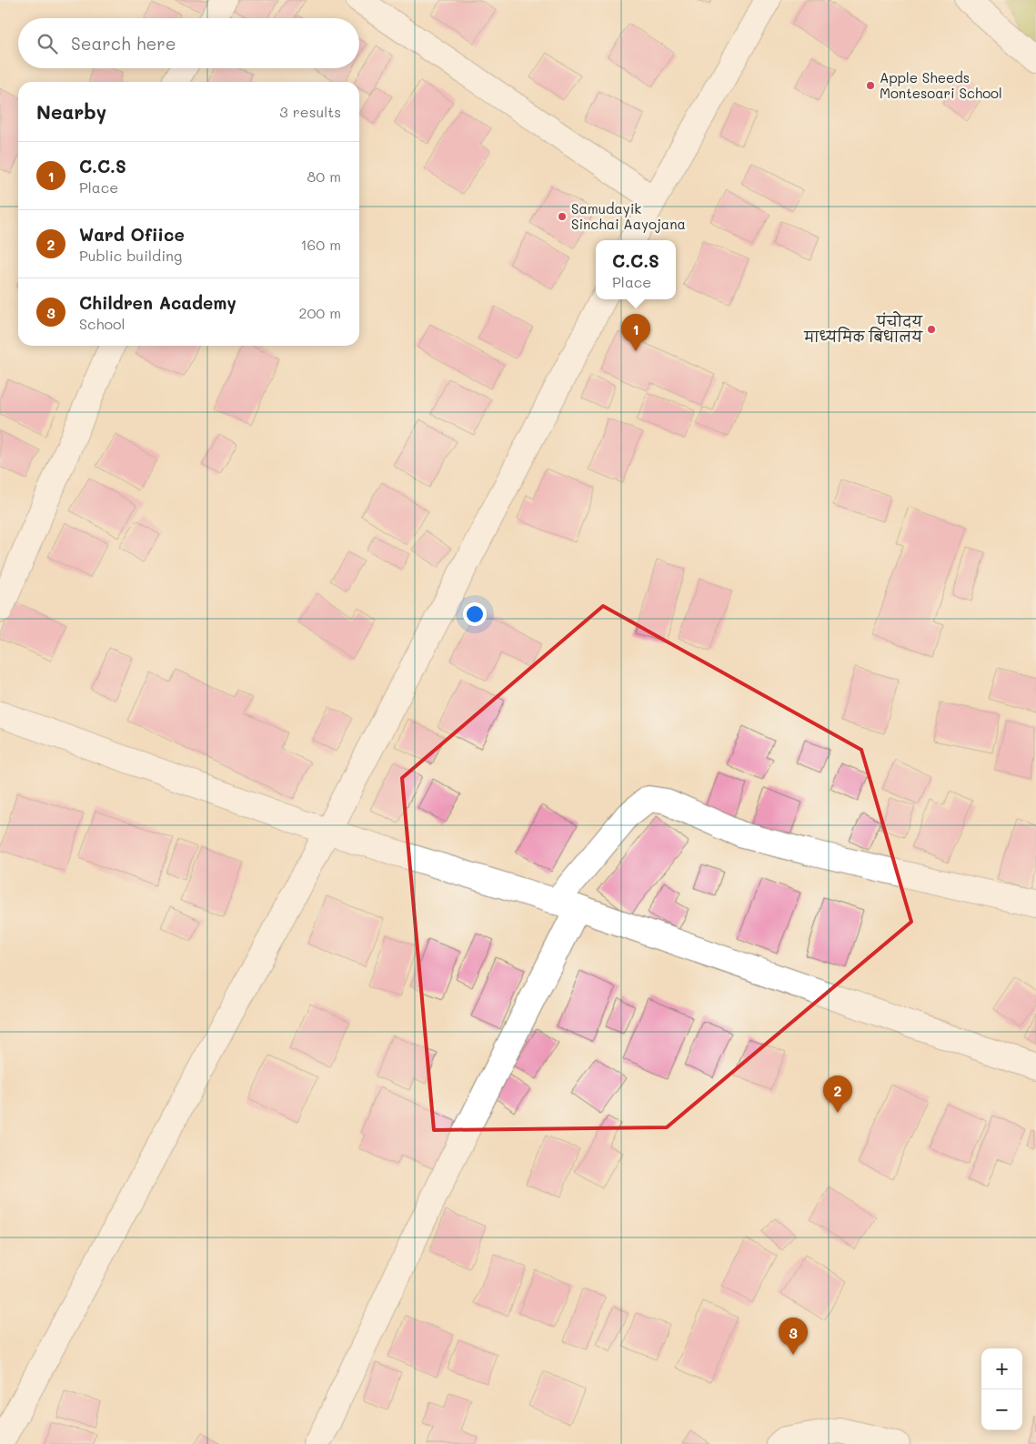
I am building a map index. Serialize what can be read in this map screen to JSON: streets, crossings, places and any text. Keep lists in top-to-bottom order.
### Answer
{
  "places": ["Apple Sheeds Montesoari School", "Samudayik Sinchai Aayojana", "पंचोदय माध्यमिक बिधालय"],
  "page": {
    "search": "Search here",
    "heading": ["Nearby", "3 results"],
    "list": [
      {
        "mark": "1",
        "name": "C.C.S",
        "note": "Place",
        "value": "80 m"
      },
      {
        "mark": "2",
        "name": "Ward Ofiice",
        "note": "Public building",
        "value": "160 m"
      },
      {
        "mark": "3",
        "name": "Children Academy",
        "note": "School",
        "value": "200 m"
      }
    ],
    "popup": ["C.C.S", "Place"],
    "pins": ["1", "2", "3"],
    "map_buttons": ["+", "−"]
  }
}
